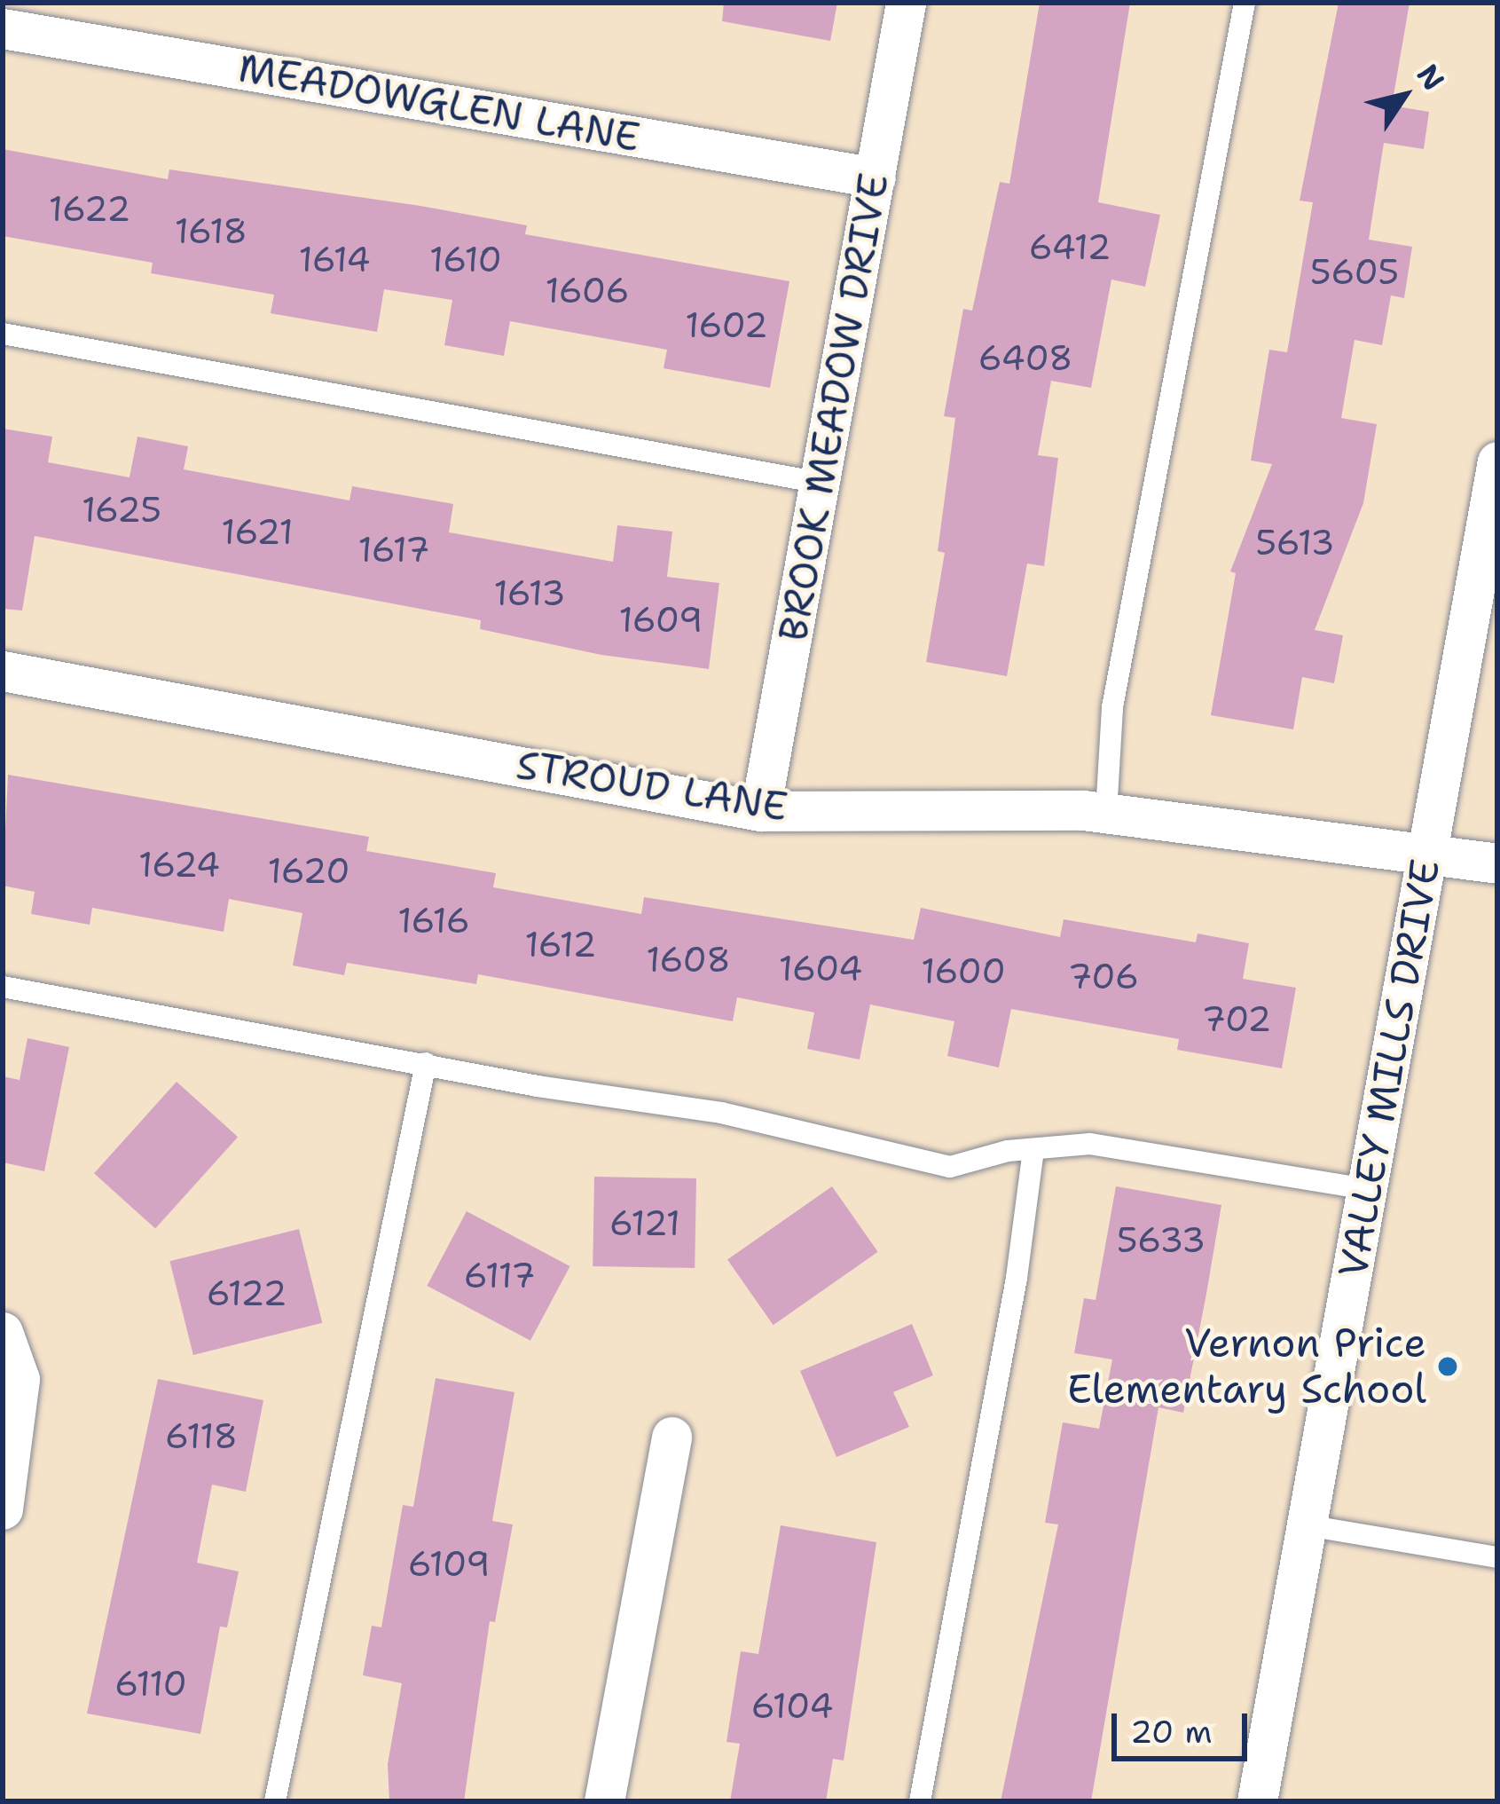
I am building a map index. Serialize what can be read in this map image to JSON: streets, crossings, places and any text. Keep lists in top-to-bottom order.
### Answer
{
  "streets": {
    "street": [
      "MEADOWGLEN LANE",
      "BROOK MEADOW DRIVE",
      "STROUD LANE",
      "VALLEY MILLS DRIVE"
    ]
  },
  "crossings": [
    ["MEADOWGLEN LANE", "BROOK MEADOW DRIVE"],
    ["BROOK MEADOW DRIVE", "STROUD LANE"],
    ["STROUD LANE", "VALLEY MILLS DRIVE"]
  ],
  "places": ["Vernon Price Elementary School"],
  "house_numbers": [
    "1622",
    "1618",
    "6412",
    "1614",
    "1610",
    "5605",
    "1606",
    "1602",
    "6408",
    "1625",
    "1621",
    "5613",
    "1617",
    "1613",
    "1609",
    "1624",
    "1620",
    "1616",
    "1612",
    "1608",
    "1604",
    "1600",
    "706",
    "702",
    "6121",
    "5633",
    "6117",
    "6122",
    "6118",
    "6109",
    "6110",
    "6104"
  ],
  "scale_bar": "20 m",
  "north": "top right"
}
